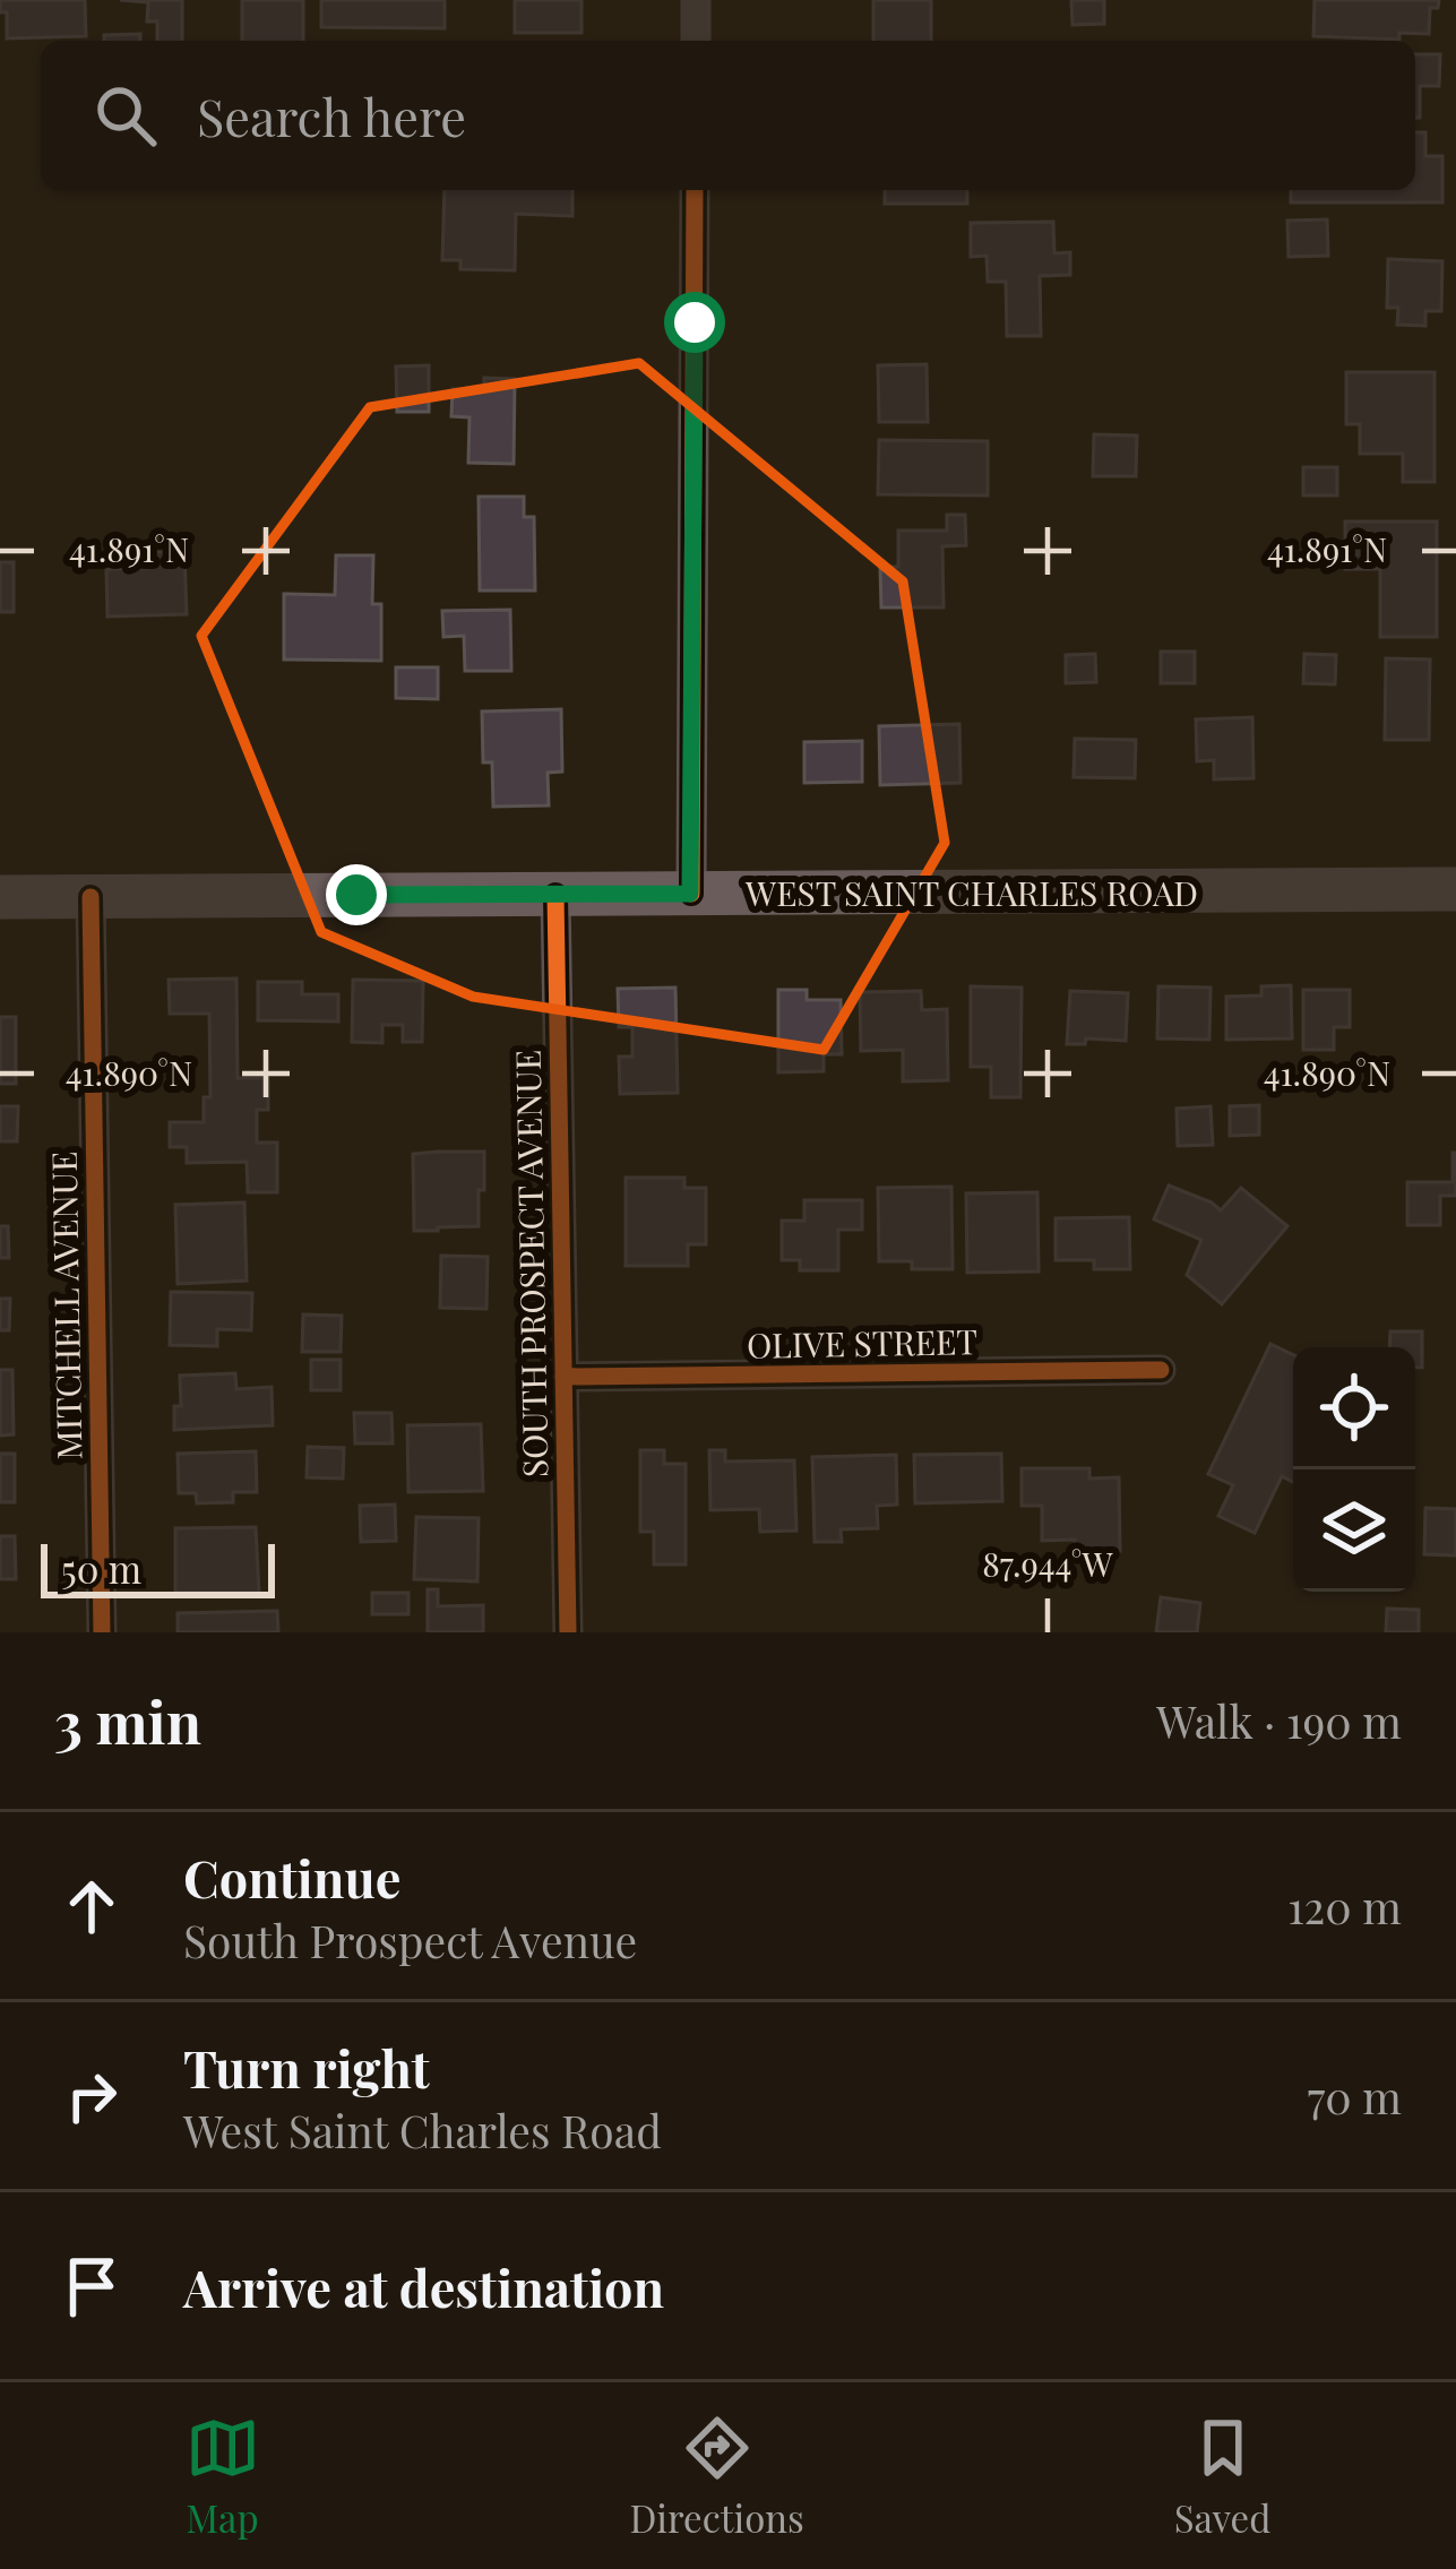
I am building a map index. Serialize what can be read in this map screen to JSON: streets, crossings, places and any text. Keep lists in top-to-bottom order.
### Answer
{
  "streets": {
    "main road": ["WEST SAINT CHARLES ROAD"],
    "street": ["SOUTH PROSPECT AVENUE", "MITCHELL AVENUE", "OLIVE STREET"]
  },
  "crossings": [
    ["WEST SAINT CHARLES ROAD", "SOUTH PROSPECT AVENUE"],
    ["WEST SAINT CHARLES ROAD", "MITCHELL AVENUE"],
    ["SOUTH PROSPECT AVENUE", "OLIVE STREET"]
  ],
  "scale_bar": "50 m",
  "page": {
    "search": "Search here",
    "scale": "50 m",
    "heading": ["3 min", "Walk · 190 m"],
    "list": [
      ["Continue", "South Prospect Avenue", "120 m"],
      ["Turn right", "West Saint Charles Road", "70 m"],
      "Arrive at destination"
    ],
    "nav": ["Map", "Directions", "Saved"]
  },
  "coordinates": ["41.891°N", "41.890°N", "87.944°W"]
}
